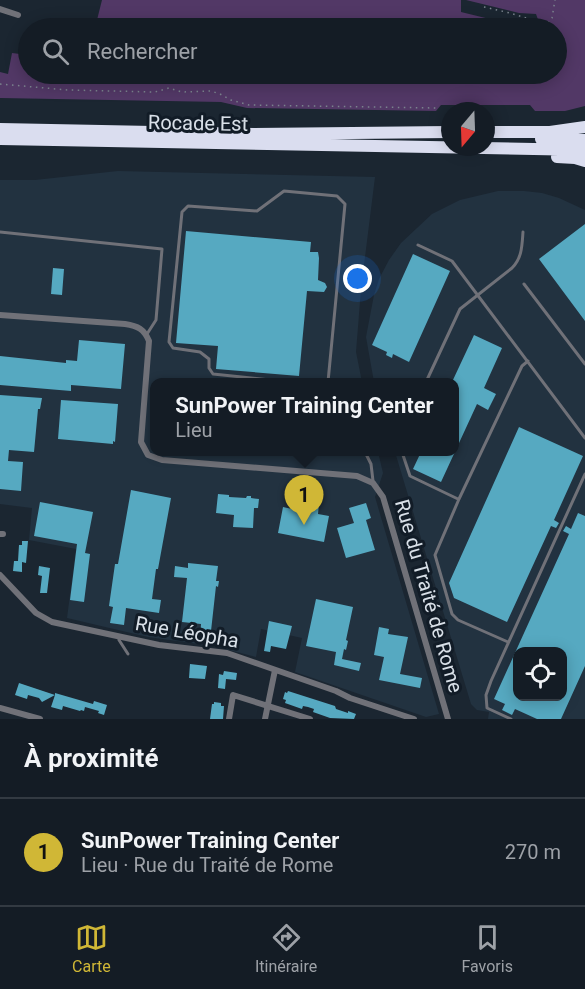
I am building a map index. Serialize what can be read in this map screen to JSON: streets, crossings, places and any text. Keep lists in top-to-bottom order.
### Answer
{
  "streets": {
    "highway": ["Rocade Est"],
    "street": ["Rue du Traité de Rome", "Rue Léopha"]
  },
  "north": "bottom",
  "page": {
    "search": "Rechercher",
    "popup": ["SunPower Training Center", "Lieu"],
    "pins": "1",
    "heading": "À proximité",
    "list": [
      {
        "mark": "1",
        "name": "SunPower Training Center",
        "note": "Lieu · Rue du Traité de Rome",
        "value": "270 m"
      }
    ],
    "nav": ["Carte", "Itinéraire", "Favoris"]
  }
}
